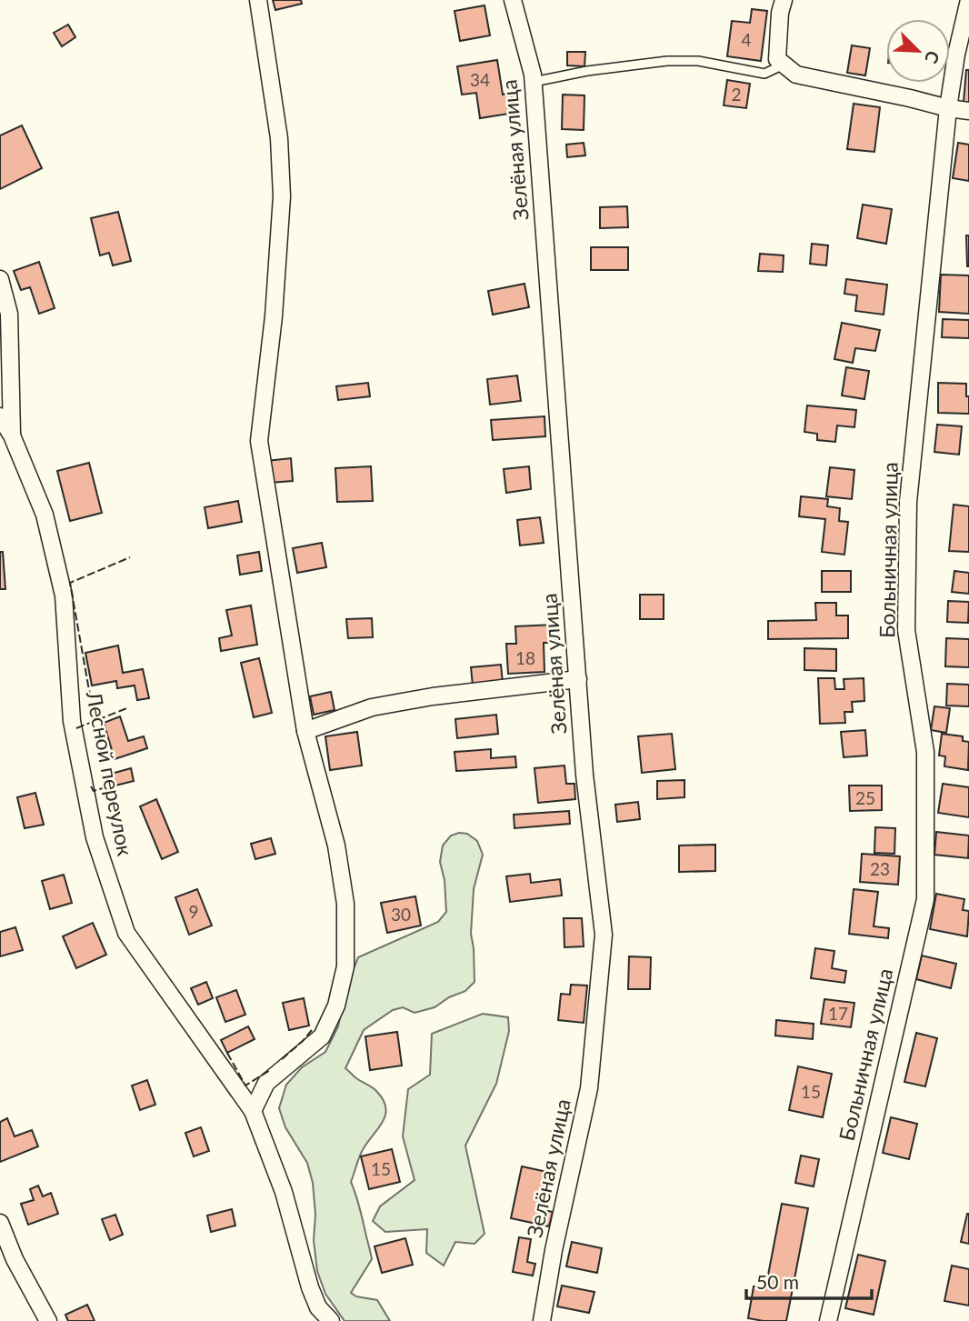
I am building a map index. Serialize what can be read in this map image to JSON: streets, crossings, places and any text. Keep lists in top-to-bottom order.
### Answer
{
  "streets": {
    "street": ["Зелёная улица", "Больничная улица", "Лесной переулок"]
  },
  "house_numbers": [
    "4",
    "34",
    "2",
    "18",
    "25",
    "23",
    "9",
    "30",
    "17",
    "15",
    "15"
  ],
  "scale_bar": "50 m",
  "north": "bottom right"
}
